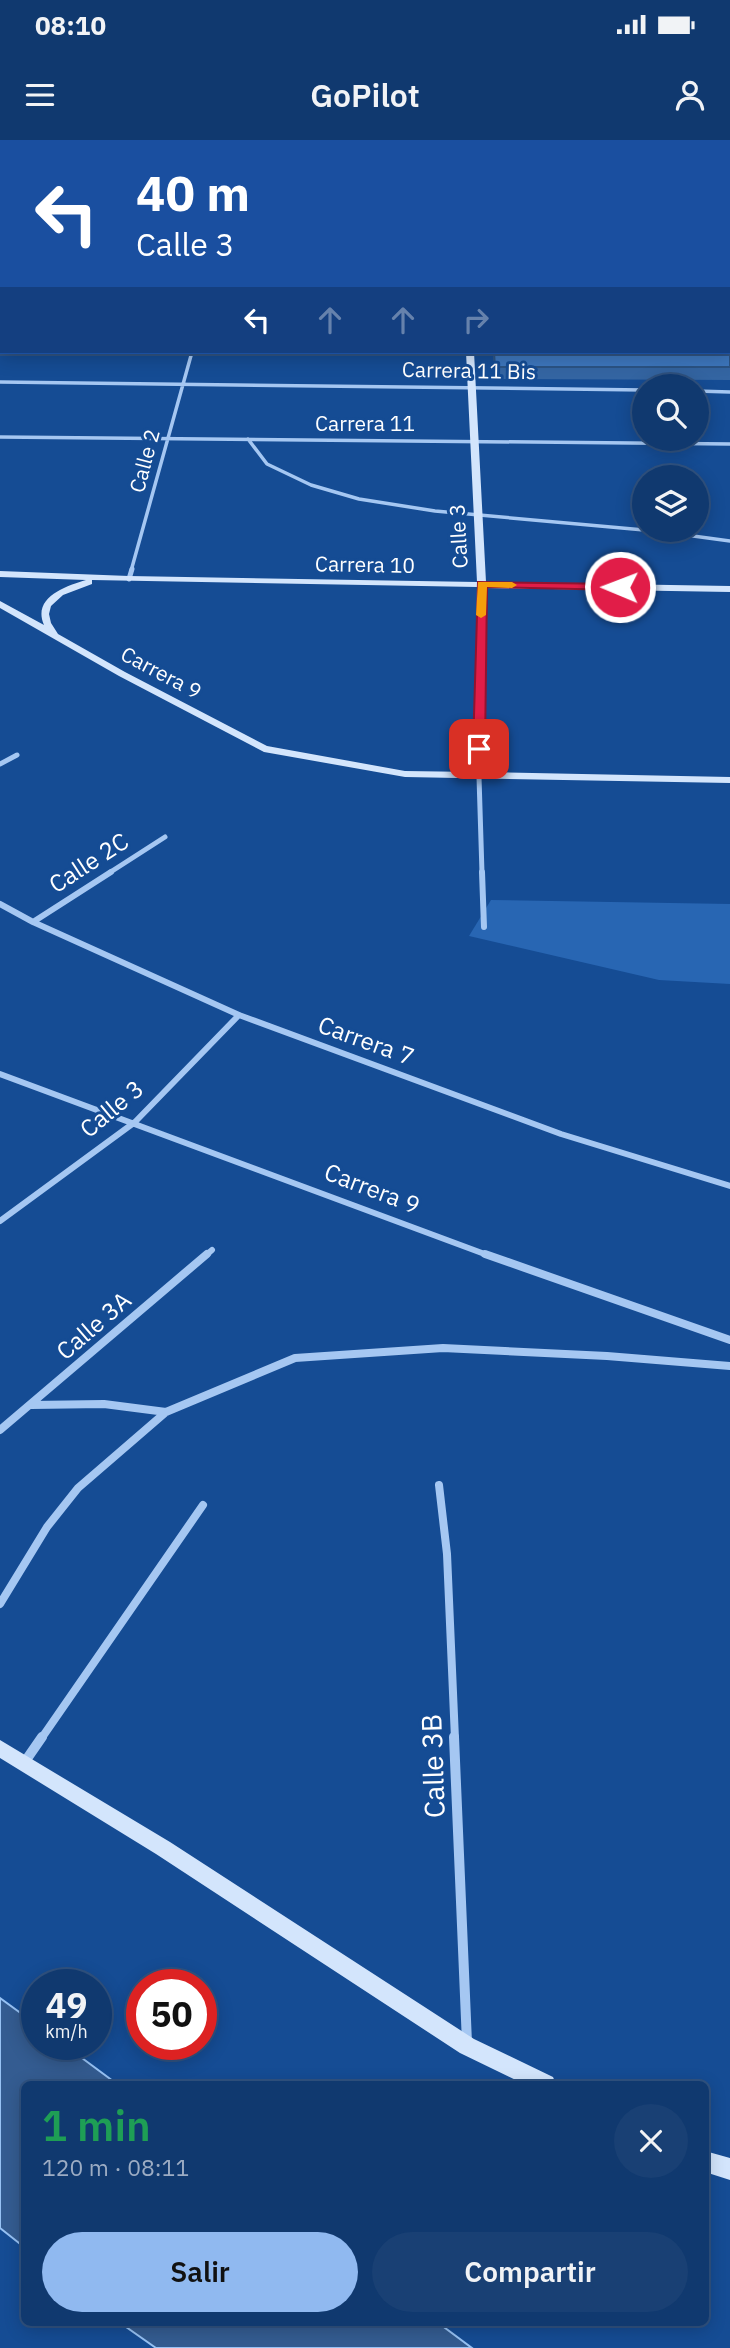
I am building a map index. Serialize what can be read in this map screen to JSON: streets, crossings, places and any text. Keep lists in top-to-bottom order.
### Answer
{
  "streets": {
    "main road": ["Calle 3", "Carrera 10", "Carrera 9"],
    "street": [
      "Carrera 11 Bis",
      "Carrera 11",
      "Calle 2",
      "Calle 2C",
      "Carrera 7",
      "Calle 3A",
      "Calle 3B"
    ]
  },
  "crossings": [
    ["Carrera 11 Bis", "Calle 2"],
    ["Carrera 11 Bis", "Calle 3"],
    ["Carrera 11", "Calle 2"],
    ["Carrera 11", "Calle 3"],
    ["Calle 2", "Carrera 10"],
    ["Calle 3", "Carrera 10"],
    ["Calle 3", "Carrera 9"],
    ["Calle 3", "Carrera 7"],
    ["Calle 2C", "Carrera 7"]
  ],
  "page": {
    "status": "08:10",
    "header": "GoPilot",
    "turn": ["40 m", "Calle 3"],
    "speed": "49 km/h",
    "limit": "50",
    "heading": ["1 min", "120 m · 08:11"],
    "buttons": ["Salir", "Compartir"]
  }
}
